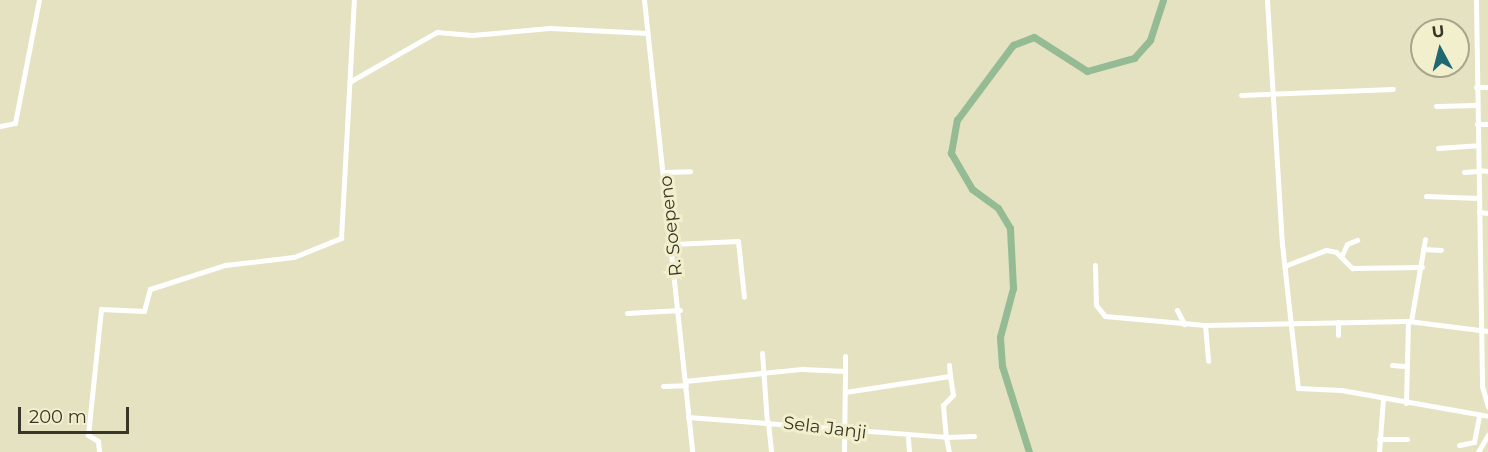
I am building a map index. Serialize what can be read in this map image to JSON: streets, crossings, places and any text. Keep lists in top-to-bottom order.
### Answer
{
  "streets": {
    "street": ["R. Soepeno", "Sela Janji"]
  },
  "crossings": [
    ["R. Soepeno", "Sela Janji"]
  ],
  "scale_bar": "200 m",
  "north": "top"
}
